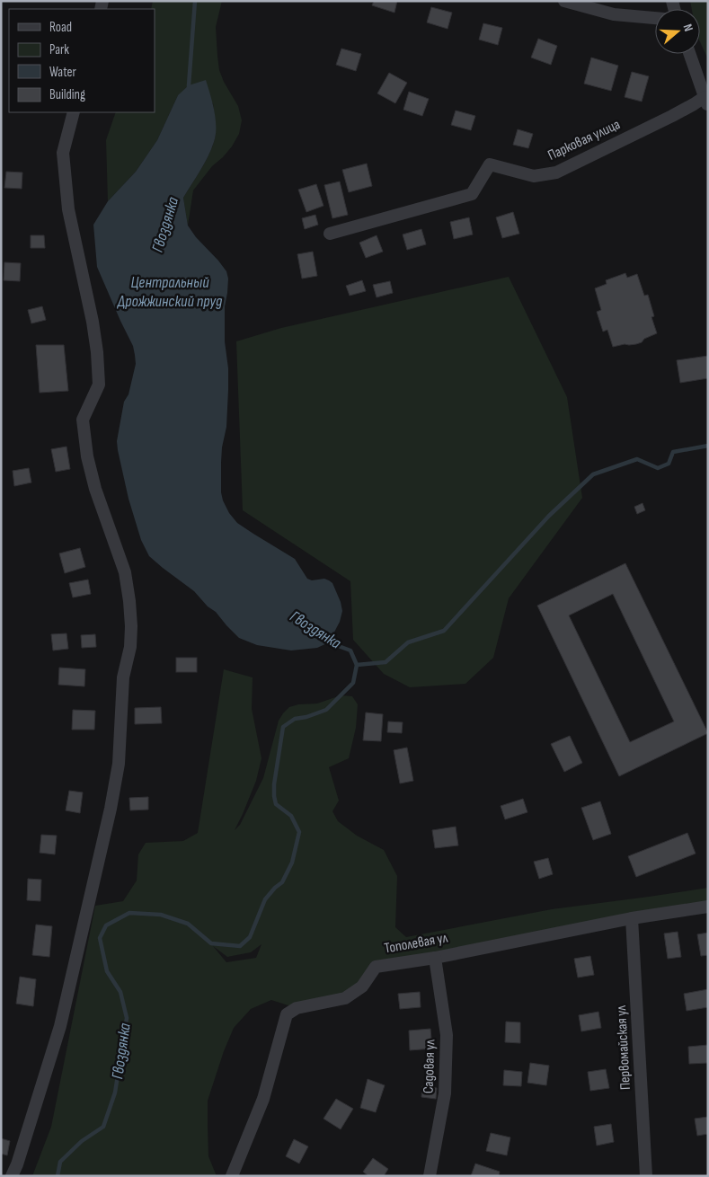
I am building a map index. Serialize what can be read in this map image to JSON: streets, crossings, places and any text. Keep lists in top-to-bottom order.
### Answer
{
  "streets": {
    "street": [
      "Парковая улица",
      "Тополевая ул",
      "Первомайская ул",
      "Садовая ул"
    ]
  },
  "crossings": [
    ["Тополевая ул", "Первомайская ул"],
    ["Тополевая ул", "Садовая ул"]
  ],
  "water": ["Гвоздянка", "Центральный Дрожжинский пруд"],
  "legend": [
    "Road",
    "Park",
    "Water",
    "Building"
  ],
  "north": "right"
}
